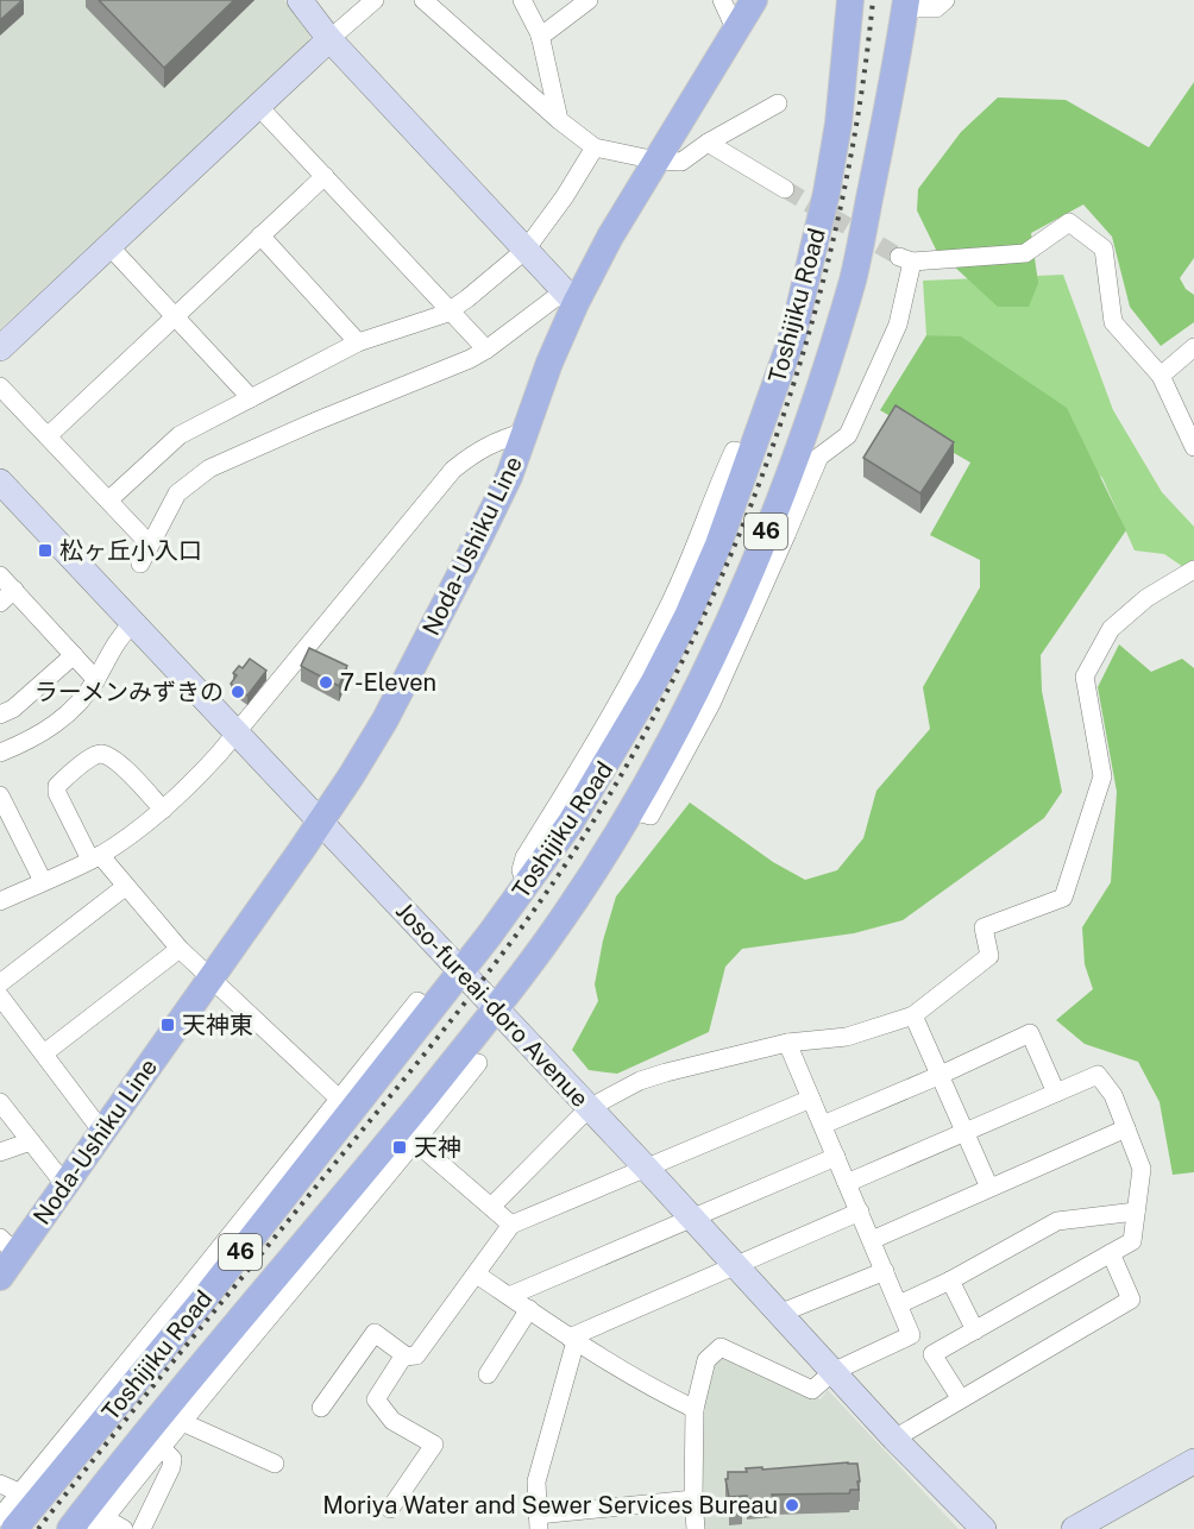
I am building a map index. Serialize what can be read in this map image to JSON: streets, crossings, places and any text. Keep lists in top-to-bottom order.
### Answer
{
  "streets": {
    "main road": ["Toshijiku Road", "46", "Noda-Ushiku Line"],
    "street": ["Joso-fureai-doro Avenue"]
  },
  "crossings": [
    ["Toshijiku Road", "Joso-fureai-doro Avenue"],
    ["Noda-Ushiku Line", "Joso-fureai-doro Avenue"]
  ],
  "places": {
    "transit": ["松ヶ丘小入口", "天神東", "天神"],
    "other": ["7-Eleven", "ラーメンみずきの", "Moriya Water and Sewer Services Bureau"]
  }
}
